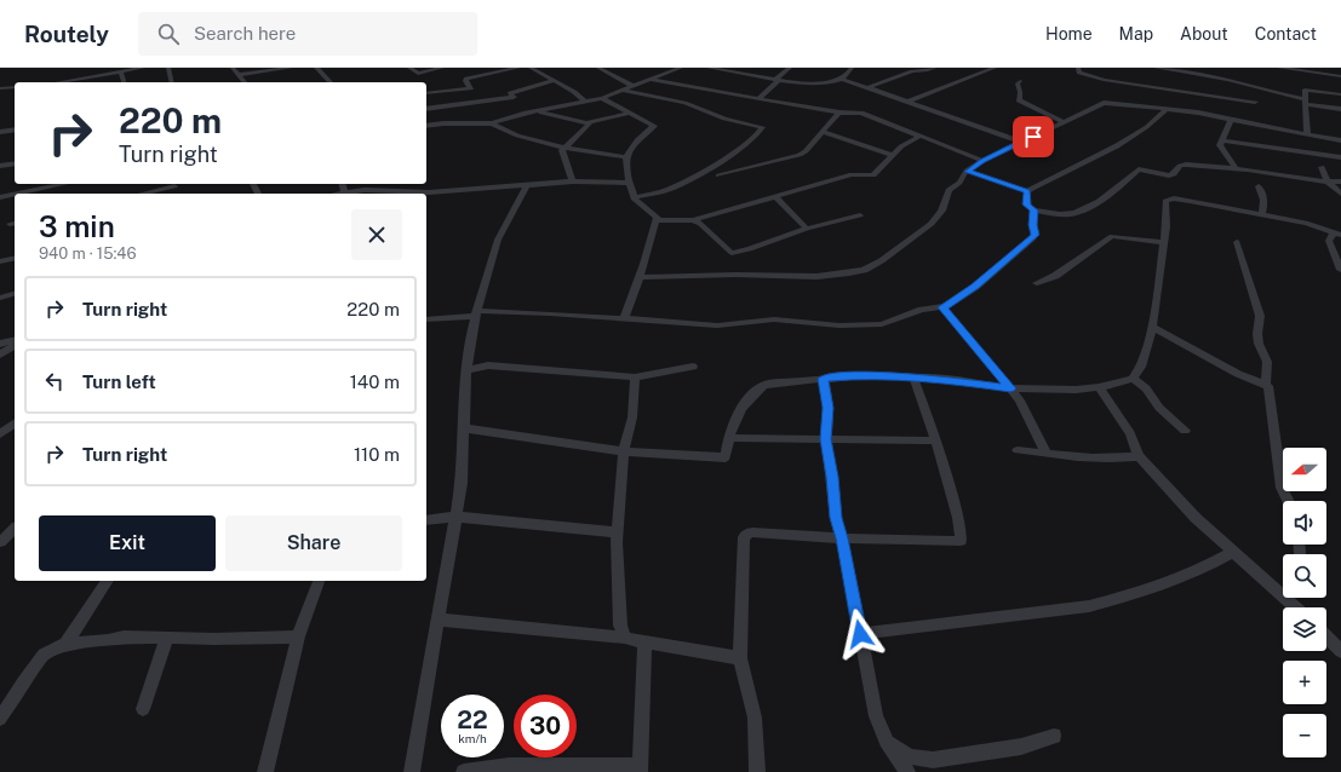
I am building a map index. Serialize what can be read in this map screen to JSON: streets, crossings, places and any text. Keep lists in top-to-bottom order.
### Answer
{
  "north": "left",
  "page": {
    "header": "Routely",
    "search": "Search here",
    "nav": [
      "Home",
      "Map",
      "About",
      "Contact"
    ],
    "turn": ["220 m", "Turn right"],
    "heading": ["3 min", "940 m · 15:46"],
    "list": [
      {
        "name": "Turn right",
        "value": "220 m"
      },
      {
        "name": "Turn left",
        "value": "140 m"
      },
      {
        "name": "Turn right",
        "value": "110 m"
      }
    ],
    "map_buttons": ["+", "−"],
    "buttons": ["Exit", "Share"],
    "speed": "22 km/h",
    "limit": "30"
  }
}
